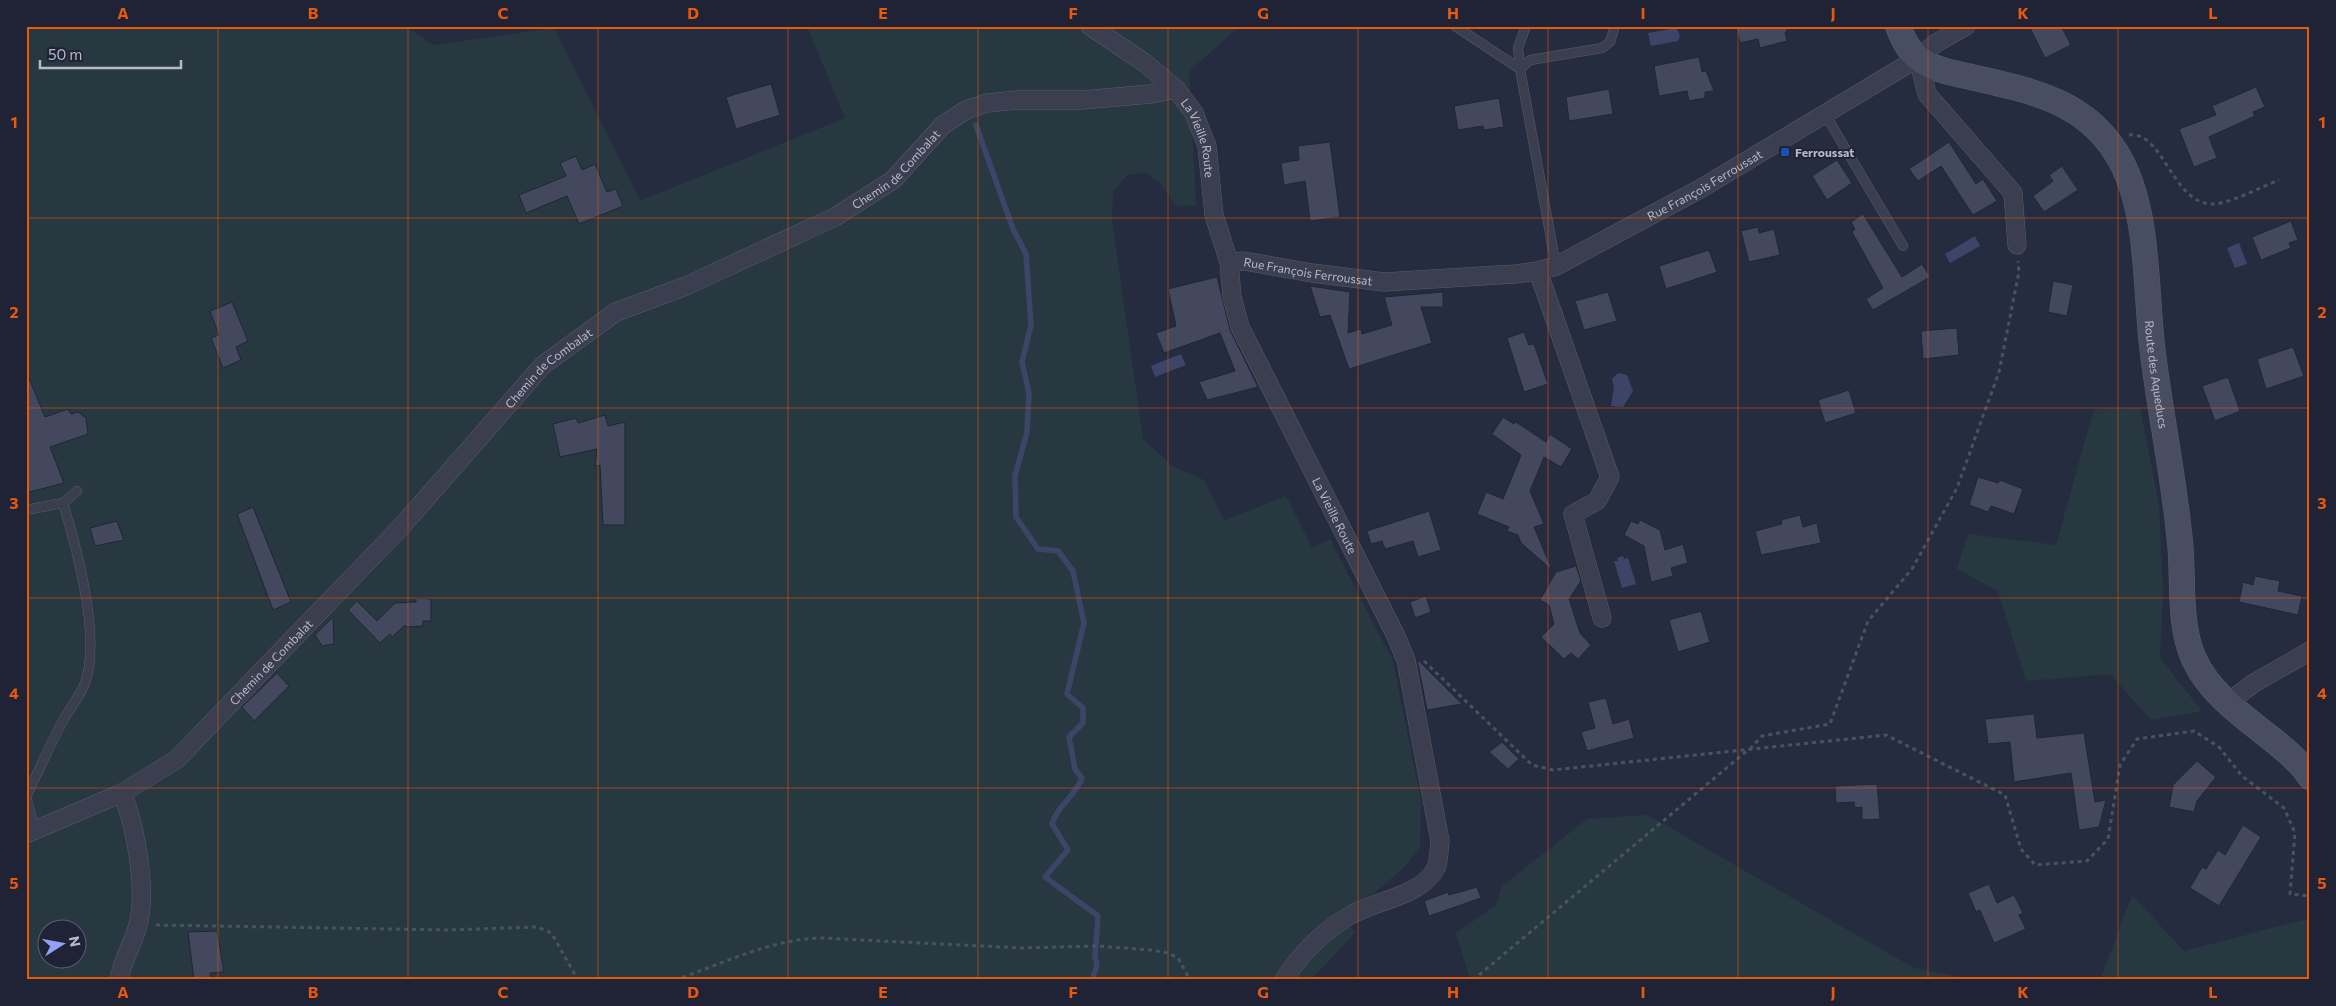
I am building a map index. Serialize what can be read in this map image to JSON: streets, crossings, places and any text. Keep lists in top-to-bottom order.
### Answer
{
  "streets": {
    "main road": ["Route des Aqueducs"],
    "street": ["La Vieille Route", "Chemin de Combalat", "Rue François Ferroussat"]
  },
  "crossings": [
    ["La Vieille Route", "Chemin de Combalat"],
    ["La Vieille Route", "Rue François Ferroussat"],
    ["Rue François Ferroussat", "Route des Aqueducs"]
  ],
  "places": {
    "transit": ["Ferroussat"]
  },
  "scale_bar": "50 m",
  "north": "right",
  "grid": {
    "columns": [
      "A",
      "B",
      "C",
      "D",
      "E",
      "F",
      "G",
      "H",
      "I",
      "J",
      "K",
      "L"
    ],
    "rows": [
      "1",
      "2",
      "3",
      "4",
      "5"
    ]
  }
}
